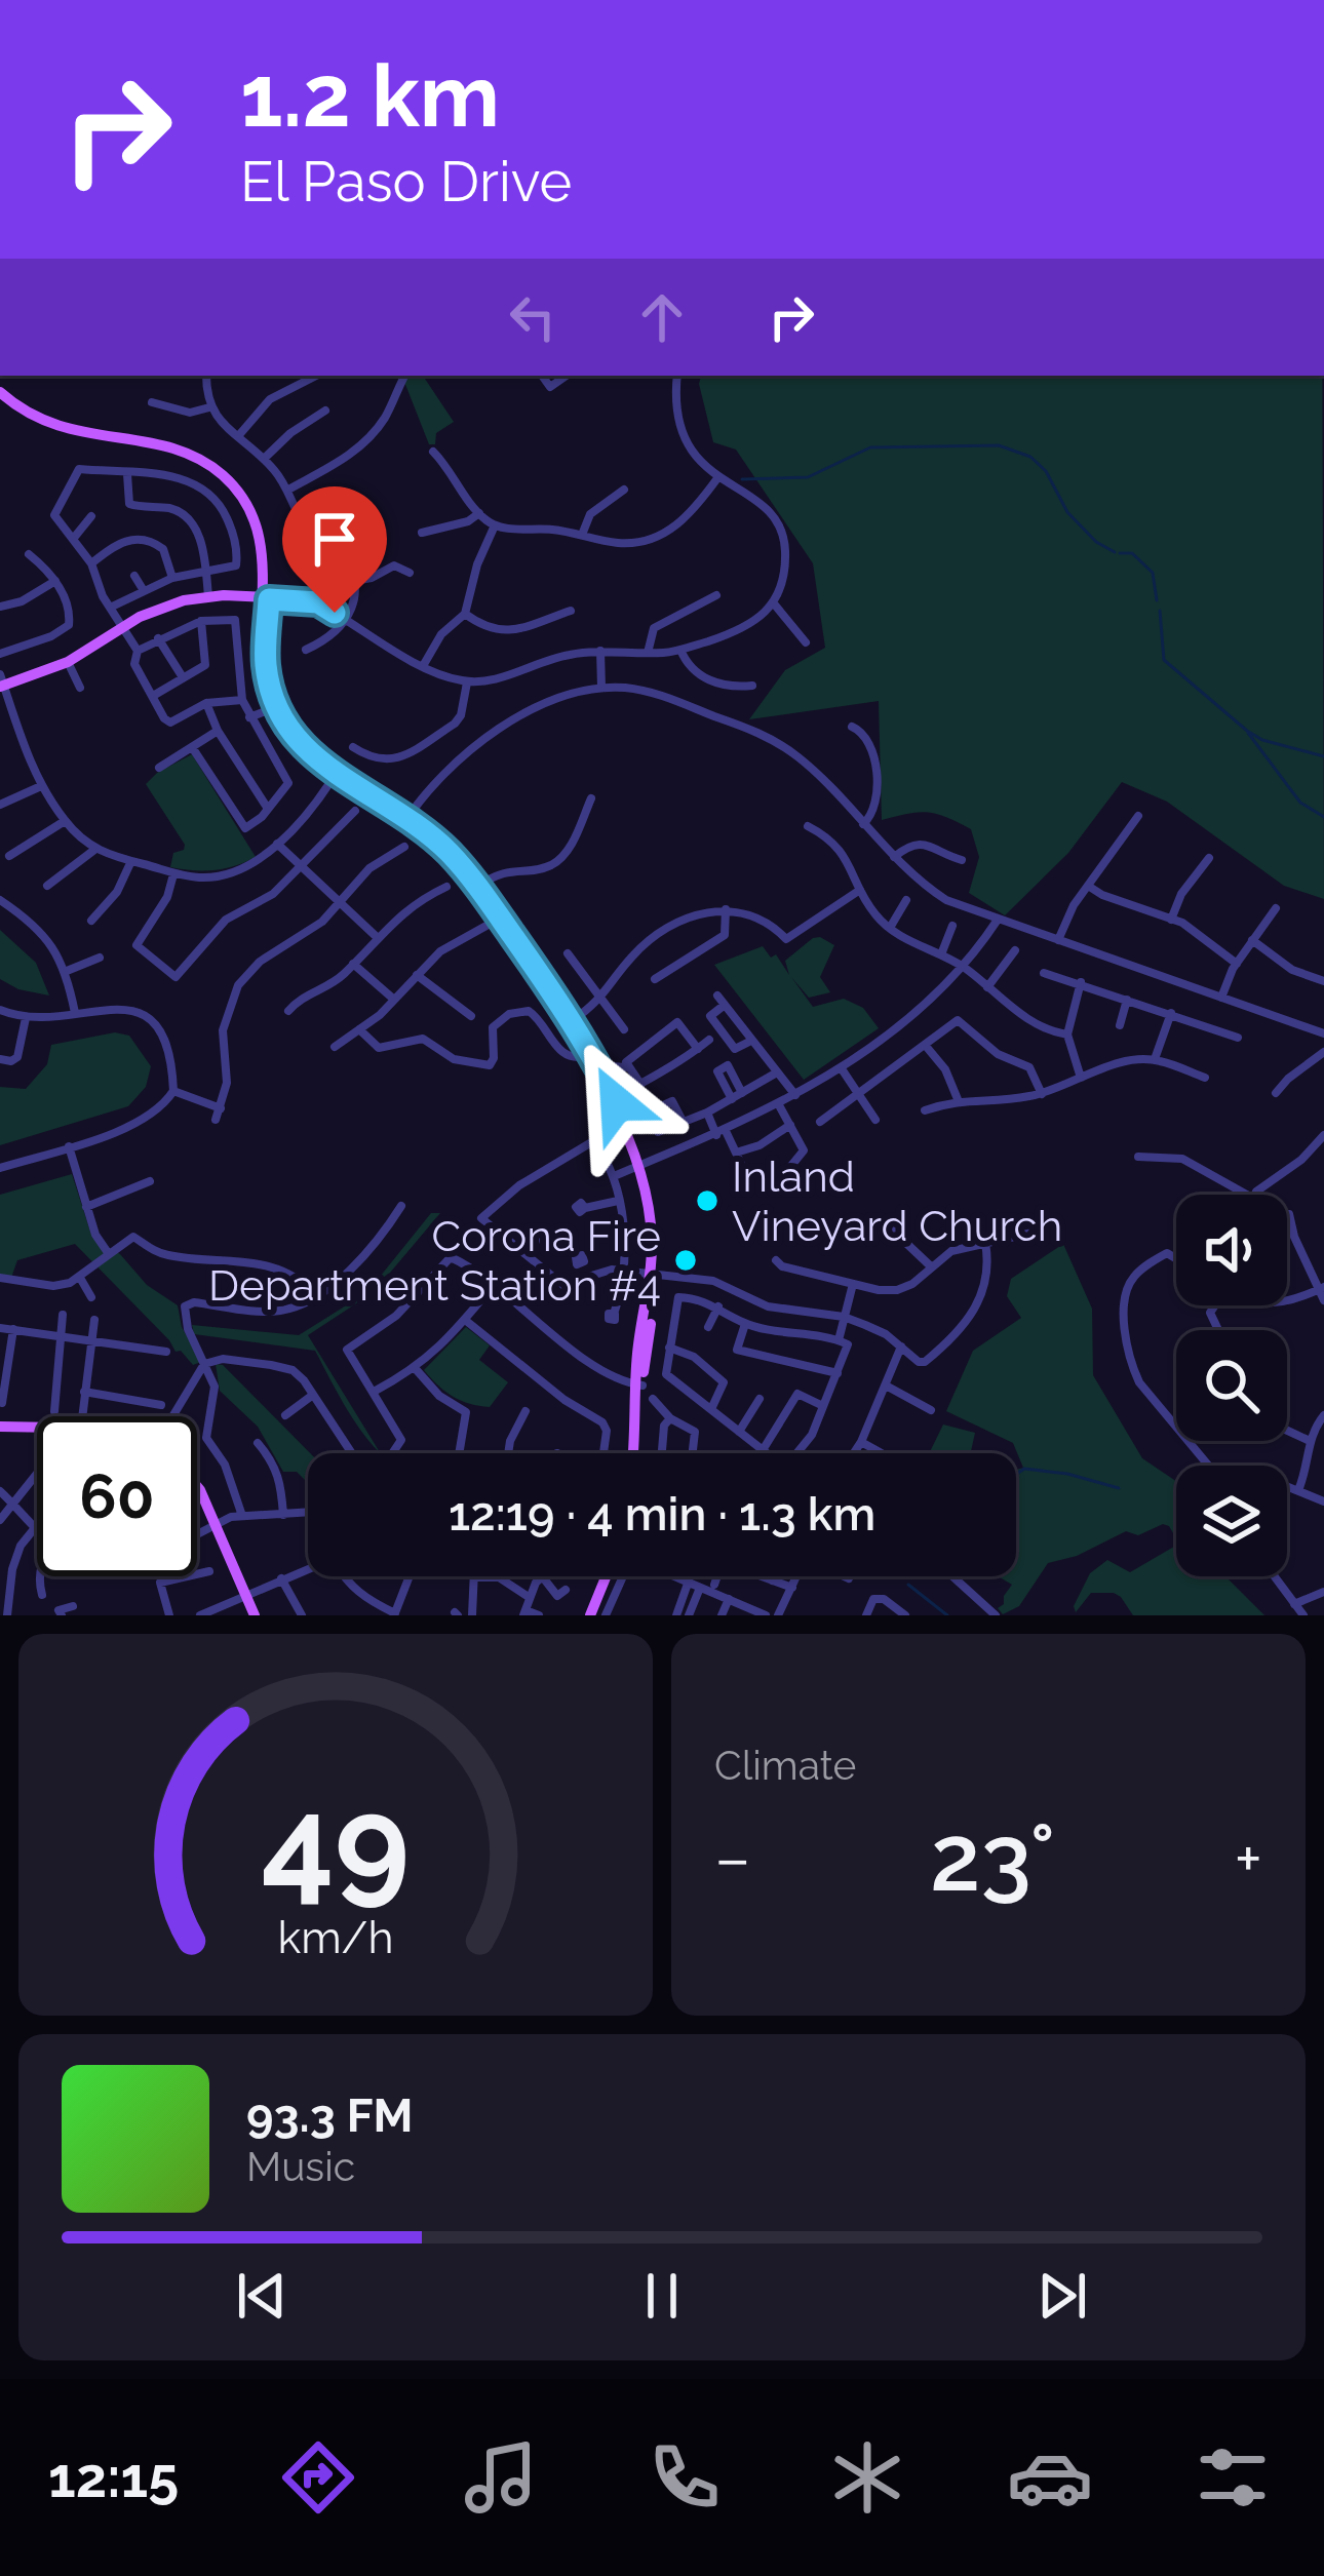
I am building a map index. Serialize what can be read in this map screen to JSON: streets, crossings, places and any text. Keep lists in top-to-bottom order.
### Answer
{
  "places": ["Inland Vineyard Church", "Corona Fire Department Station #4"],
  "page": {
    "turn": ["1.2 km", "El Paso Drive"],
    "limit": "60",
    "trip": "12:19 · 4 min · 1.3 km",
    "tile": "Climate",
    "heat": ["−", "23°", "+"],
    "song": ["93.3 FM", "Music"],
    "tabs": "12:15",
    "gauge": ["49", "km/h"]
  }
}
